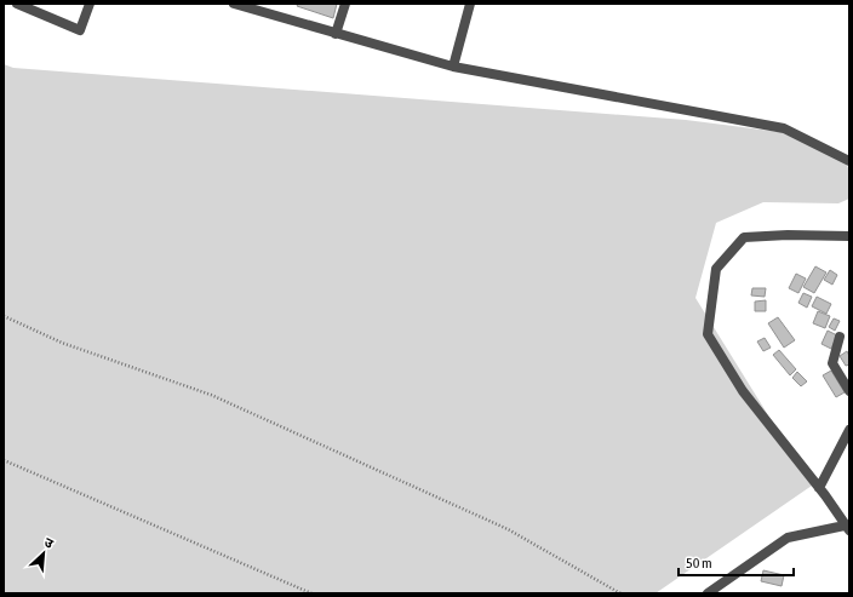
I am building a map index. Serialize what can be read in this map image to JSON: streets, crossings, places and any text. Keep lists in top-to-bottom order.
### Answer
{
  "scale_bar": "50 m",
  "north": "top right"
}
